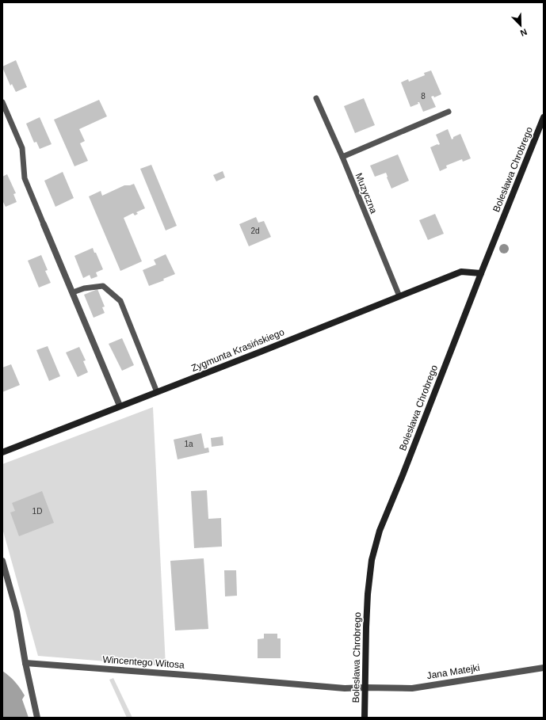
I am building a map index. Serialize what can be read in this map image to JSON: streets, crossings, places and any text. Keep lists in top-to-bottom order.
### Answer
{
  "streets": {
    "street": [
      "Bolesława Chrobrego",
      "Zygmunta Krasińskiego",
      "Wincentego Witosa",
      "Jana Matejki"
    ],
    "lane": ["Muzyczna"]
  },
  "crossings": [
    ["Bolesława Chrobrego", "Zygmunta Krasińskiego"],
    ["Bolesława Chrobrego", "Wincentego Witosa"],
    ["Bolesława Chrobrego", "Jana Matejki"],
    ["Muzyczna", "Zygmunta Krasińskiego"],
    ["Wincentego Witosa", "Jana Matejki"]
  ],
  "house_numbers": [
    "8",
    "2d",
    "1a",
    "1D"
  ],
  "north": "bottom right"
}
